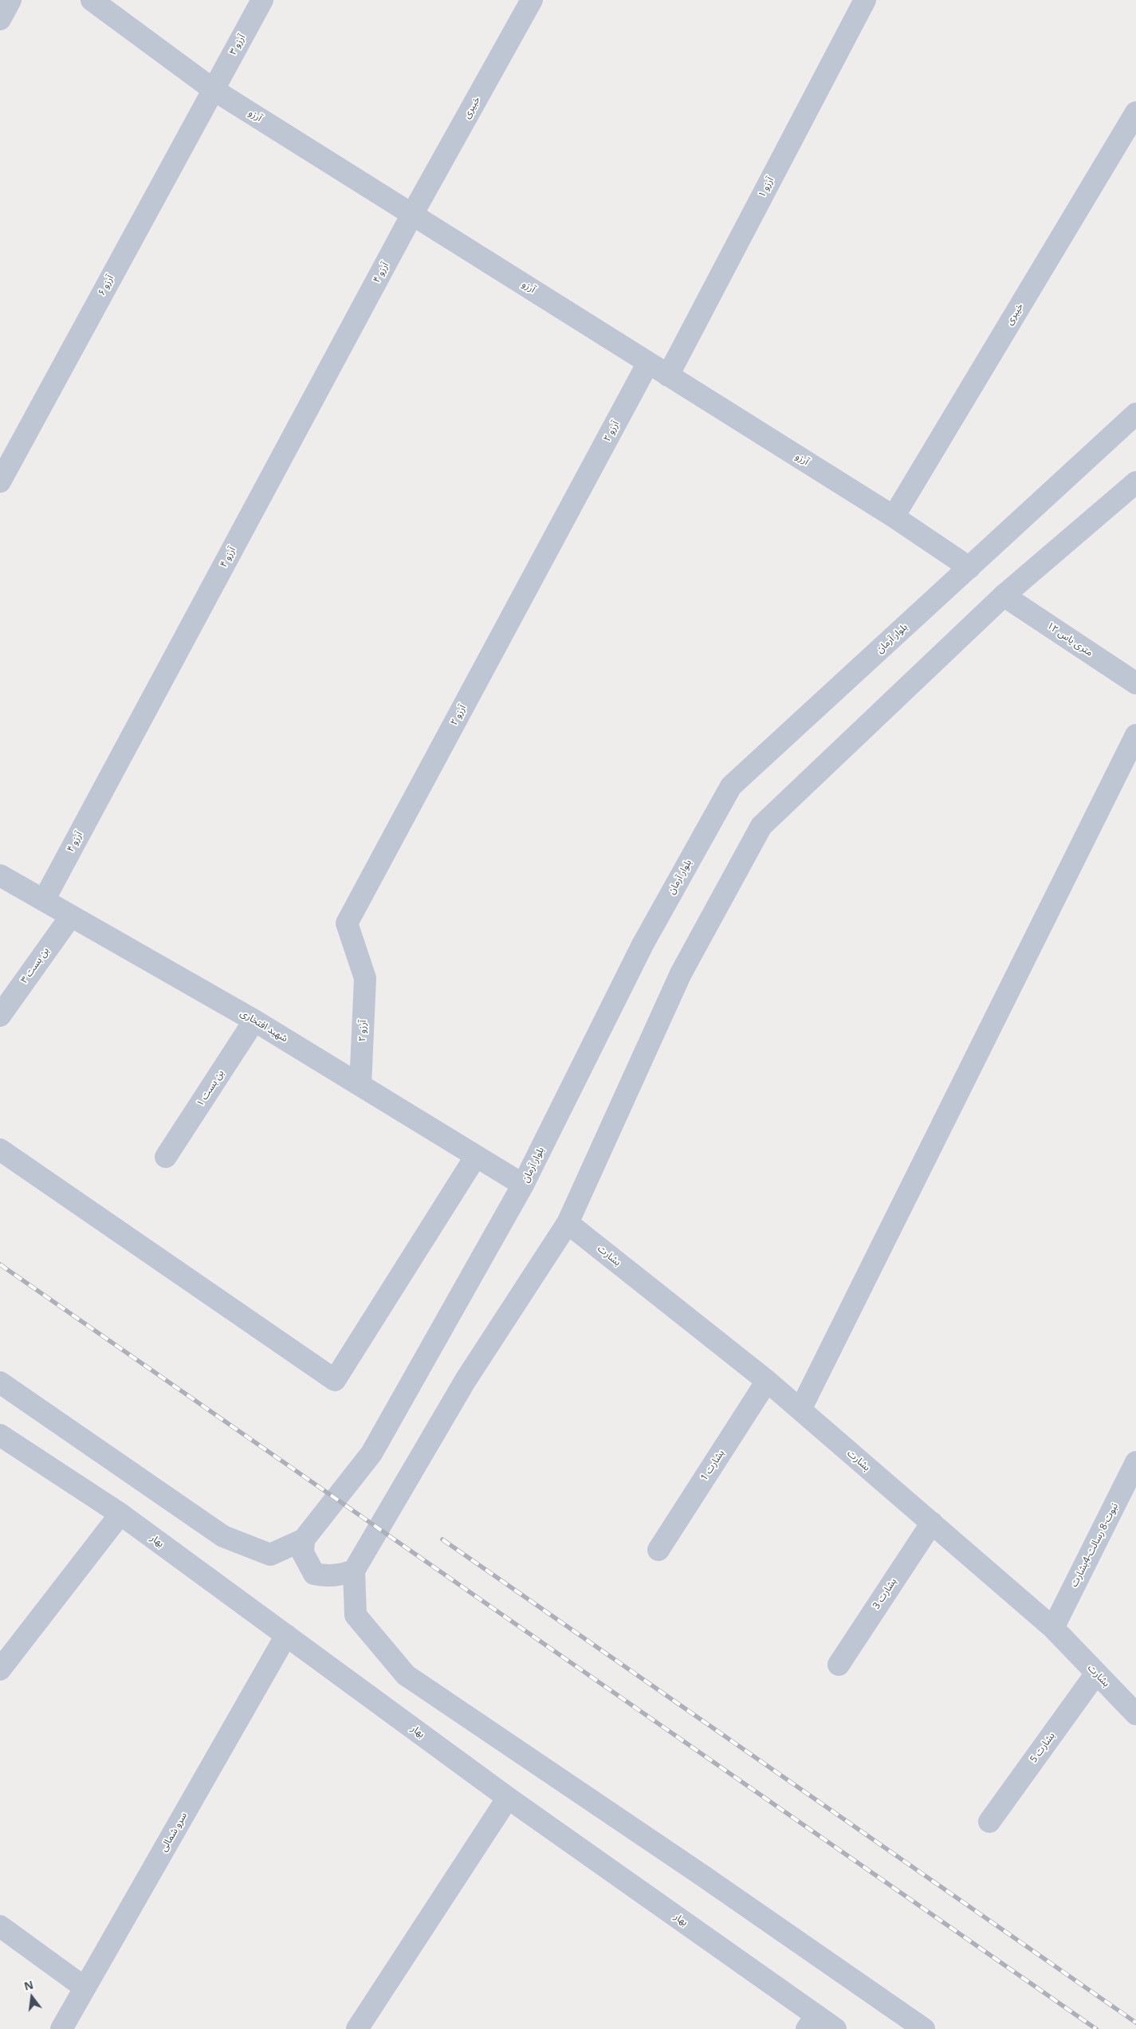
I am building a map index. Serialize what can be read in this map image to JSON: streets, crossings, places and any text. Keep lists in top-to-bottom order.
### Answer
{
  "streets": {
    "street": [
      "آرزو ۳",
      "خبیری",
      "آرزو",
      "آرزو ۱",
      "آرزو ۴",
      "آرزو ۶",
      "خیبری",
      "آرزو ۲",
      "بلوار آرمان",
      "۱۲ متری یاس",
      "بن بست ۳",
      "شهید افتخاری",
      "بن بست ۱",
      "بشارت",
      "بشارت 1",
      "بهار",
      "نبوت-8 رسالت-4بشارت",
      "بشارت 3",
      "بشارت 5",
      "سرو شمالی"
    ]
  },
  "crossings": [
    ["آرزو ۳", "آرزو"],
    ["آرزو ۳", "آرزو ۶"],
    ["خبیری", "آرزو"],
    ["خبیری", "آرزو ۴"],
    ["آرزو", "آرزو ۱"],
    ["آرزو", "آرزو ۴"],
    ["آرزو", "آرزو ۶"],
    ["آرزو", "خیبری"],
    ["آرزو", "آرزو ۲"],
    ["آرزو", "بلوار آرمان"],
    ["آرزو ۴", "شهید افتخاری"],
    ["آرزو ۲", "شهید افتخاری"],
    ["بلوار آرمان", "شهید افتخاری"],
    ["بن بست ۳", "شهید افتخاری"],
    ["شهید افتخاری", "بن بست ۱"],
    ["بشارت", "بشارت 1"],
    ["بشارت", "نبوت-8 رسالت-4بشارت"],
    ["بشارت", "بشارت 3"],
    ["بشارت", "بشارت 5"],
    ["بهار", "سرو شمالی"]
  ],
  "north": "top"
}
